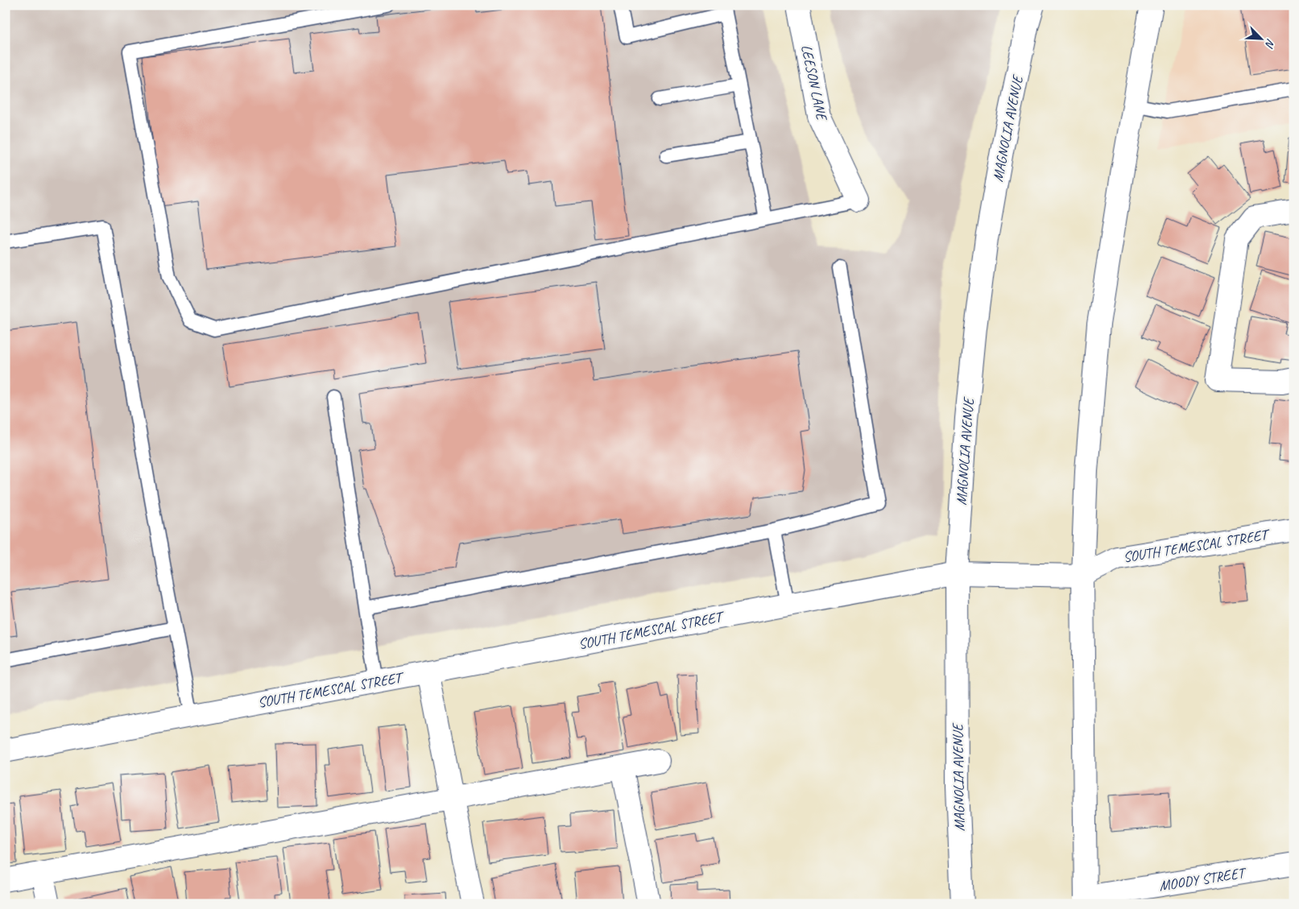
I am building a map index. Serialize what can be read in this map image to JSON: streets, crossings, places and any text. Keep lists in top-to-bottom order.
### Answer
{
  "streets": {
    "street": [
      "LEESON LANE",
      "MAGNOLIA AVENUE",
      "SOUTH TEMESCAL STREET",
      "MOODY STREET"
    ]
  },
  "crossings": [
    ["MAGNOLIA AVENUE", "SOUTH TEMESCAL STREET"]
  ],
  "north": "bottom right"
}
